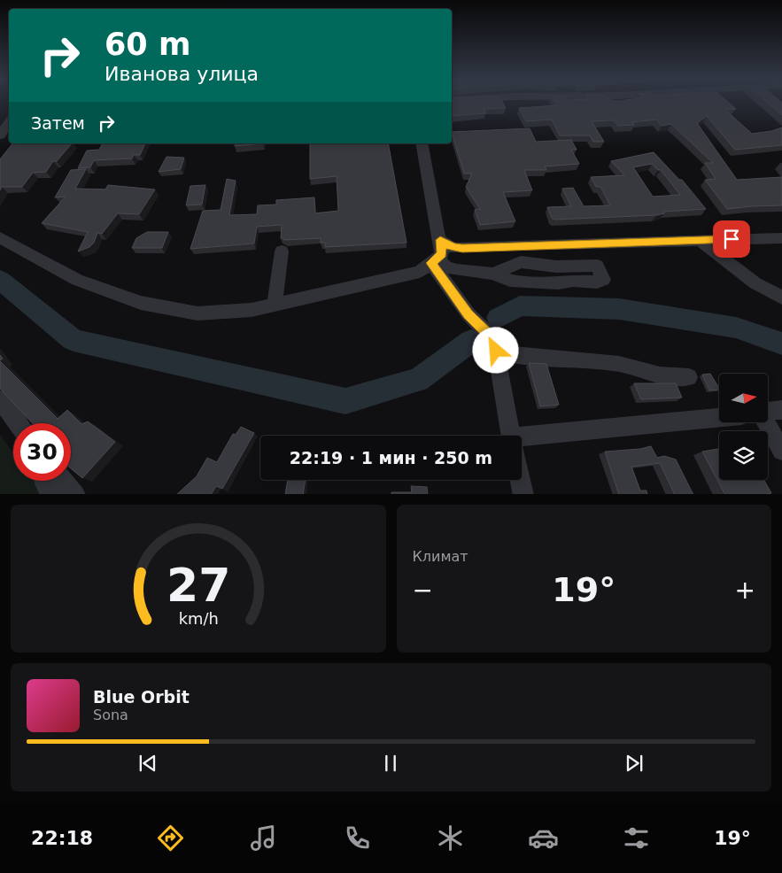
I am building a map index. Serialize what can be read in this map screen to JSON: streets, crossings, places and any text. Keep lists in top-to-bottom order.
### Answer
{
  "north": "right",
  "page": {
    "turn": ["60 m", "Иванова улица"],
    "then": "Затем",
    "limit": "30",
    "trip": "22:19 · 1 мин · 250 m",
    "tile": "Климат",
    "heat": ["−", "19°", "+"],
    "song": ["Blue Orbit", "Sona"],
    "tabs": ["22:18", "19°"],
    "gauge": ["27", "km/h"]
  }
}
